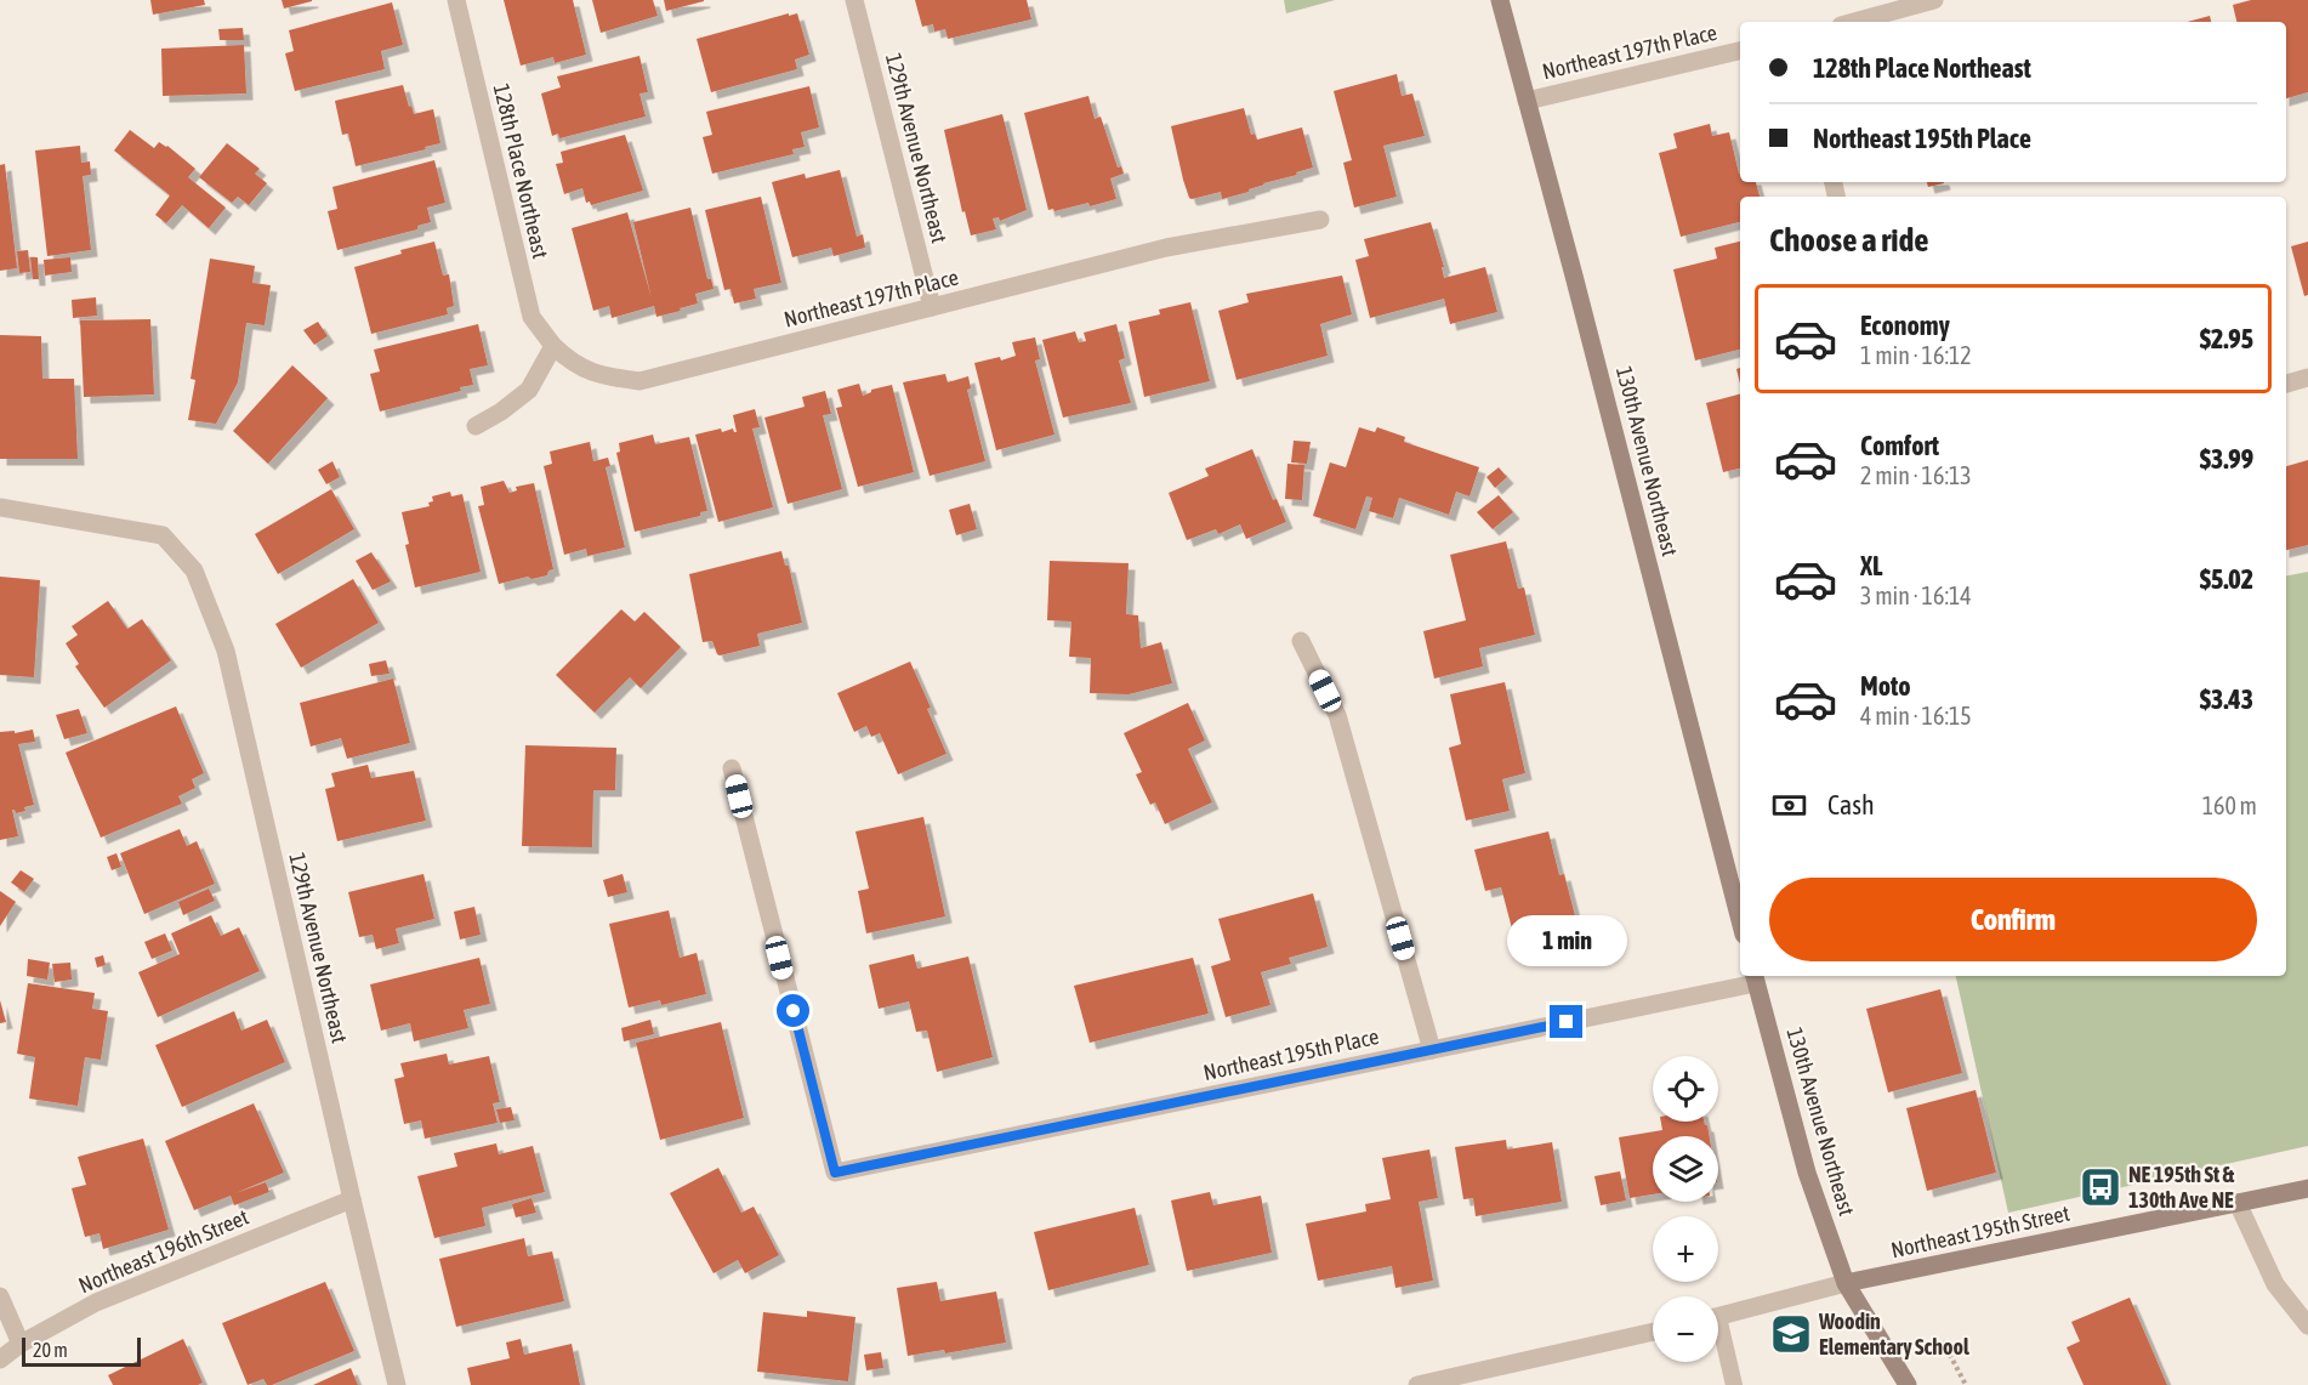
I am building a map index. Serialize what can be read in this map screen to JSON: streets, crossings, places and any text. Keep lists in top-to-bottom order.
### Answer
{
  "streets": {
    "street": [
      "Northeast 197th Place",
      "129th Avenue Northeast",
      "128th Place Northeast",
      "130th Avenue Northeast",
      "Northeast 195th Place",
      "Northeast 195th Street",
      "Northeast 196th Street"
    ]
  },
  "crossings": [
    ["Northeast 197th Place", "129th Avenue Northeast"],
    ["Northeast 197th Place", "128th Place Northeast"],
    ["Northeast 197th Place", "130th Avenue Northeast"],
    ["129th Avenue Northeast", "Northeast 196th Street"],
    ["130th Avenue Northeast", "Northeast 195th Place"],
    ["130th Avenue Northeast", "Northeast 195th Street"]
  ],
  "places": {
    "bus stop": ["NE 195th St & 130th Ave NE"],
    "school or university": ["Woodin Elementary School"]
  },
  "scale_bar": "20 m",
  "page": {
    "banner": ["128th Place Northeast", "Northeast 195th Place"],
    "heading": "Choose a ride",
    "list": [
      {
        "name": "Economy",
        "note": "1 min · 16:12",
        "value": "$2.95"
      },
      {
        "name": "Comfort",
        "note": "2 min · 16:13",
        "value": "$3.99"
      },
      {
        "name": "XL",
        "note": "3 min · 16:14",
        "value": "$5.02"
      },
      {
        "name": "Moto",
        "note": "4 min · 16:15",
        "value": "$3.43"
      }
    ],
    "pay": ["Cash", "160 m"],
    "buttons": "Confirm",
    "bubble": "1 min",
    "map_buttons": ["+", "−"],
    "scale": "20 m"
  }
}
